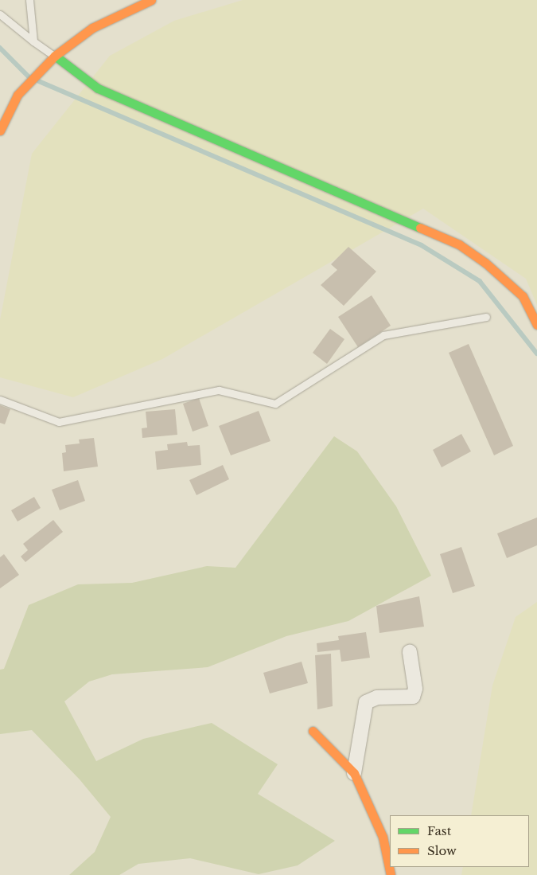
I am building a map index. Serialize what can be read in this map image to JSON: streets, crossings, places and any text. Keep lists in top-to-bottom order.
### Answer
{
  "legend": ["Fast", "Slow"]
}
